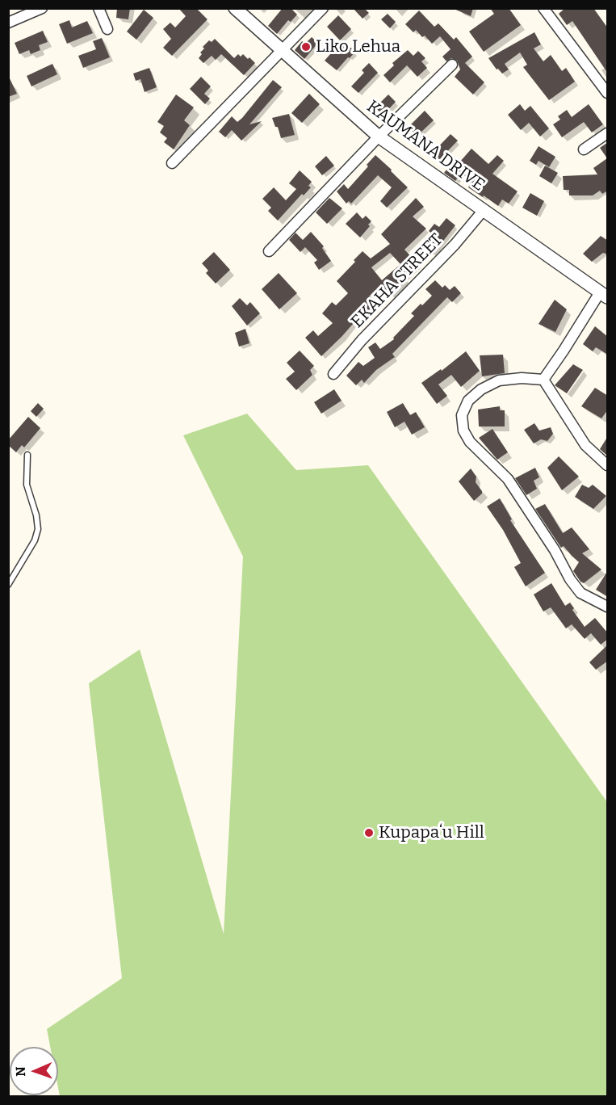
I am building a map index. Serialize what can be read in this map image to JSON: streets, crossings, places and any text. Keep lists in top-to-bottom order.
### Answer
{
  "streets": {
    "street": ["KAUMANA DRIVE", "EKAHA STREET"]
  },
  "crossings": [
    ["KAUMANA DRIVE", "EKAHA STREET"]
  ],
  "places": ["Liko Lehua", "Kupapaʻu Hill"],
  "north": "left"
}
